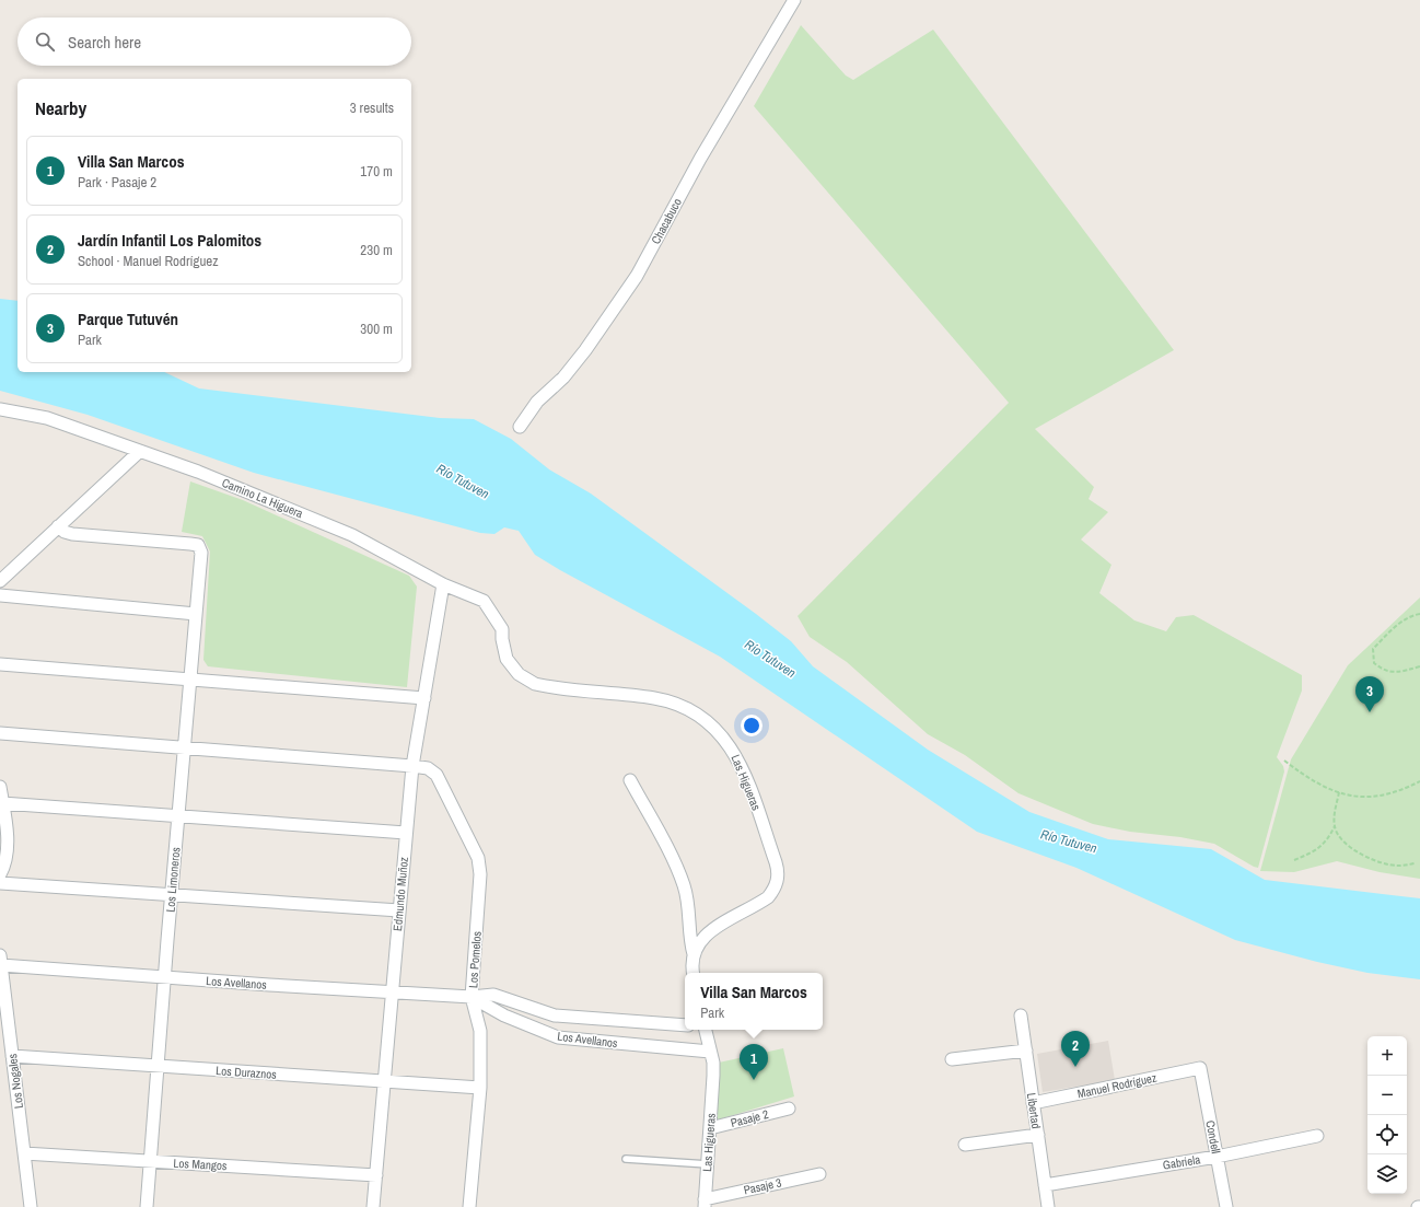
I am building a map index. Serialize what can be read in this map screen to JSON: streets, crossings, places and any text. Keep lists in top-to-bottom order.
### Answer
{
  "streets": {
    "street": [
      "Chacabuco",
      "Camino La Higuera",
      "Las Higueras",
      "Los Limoneros",
      "Edmundo Muñoz",
      "Los Pomelos",
      "Los Avellanos",
      "Los Duraznos",
      "Los Nogales",
      "Manuel Rodríguez",
      "Libertad",
      "Pasaje 2",
      "Condell",
      "Gabriela",
      "Los Mangos",
      "Pasaje 3"
    ]
  },
  "crossings": [
    ["Camino La Higuera", "Las Higueras"],
    ["Camino La Higuera", "Edmundo Muñoz"],
    ["Las Higueras", "Los Avellanos"],
    ["Las Higueras", "Pasaje 2"],
    ["Las Higueras", "Pasaje 3"],
    ["Los Limoneros", "Los Pomelos"],
    ["Los Limoneros", "Los Avellanos"],
    ["Los Limoneros", "Los Duraznos"],
    ["Los Limoneros", "Los Mangos"],
    ["Edmundo Muñoz", "Los Pomelos"],
    ["Edmundo Muñoz", "Los Avellanos"],
    ["Edmundo Muñoz", "Los Duraznos"],
    ["Edmundo Muñoz", "Los Mangos"],
    ["Los Pomelos", "Los Avellanos"],
    ["Los Pomelos", "Los Duraznos"],
    ["Los Avellanos", "Los Nogales"],
    ["Los Duraznos", "Los Nogales"],
    ["Los Nogales", "Los Mangos"],
    ["Manuel Rodríguez", "Libertad"],
    ["Manuel Rodríguez", "Condell"],
    ["Libertad", "Gabriela"],
    ["Condell", "Gabriela"]
  ],
  "water": ["Río Tutuven"],
  "page": {
    "search": "Search here",
    "heading": ["Nearby", "3 results"],
    "list": [
      {
        "mark": "1",
        "name": "Villa San Marcos",
        "note": "Park · Pasaje 2",
        "value": "170 m"
      },
      {
        "mark": "2",
        "name": "Jardín Infantil Los Palomitos",
        "note": "School · Manuel Rodríguez",
        "value": "230 m"
      },
      {
        "mark": "3",
        "name": "Parque Tutuvén",
        "note": "Park",
        "value": "300 m"
      }
    ],
    "pins": ["3", "2", "1"],
    "popup": ["Villa San Marcos", "Park"],
    "map_buttons": ["+", "−"]
  }
}
